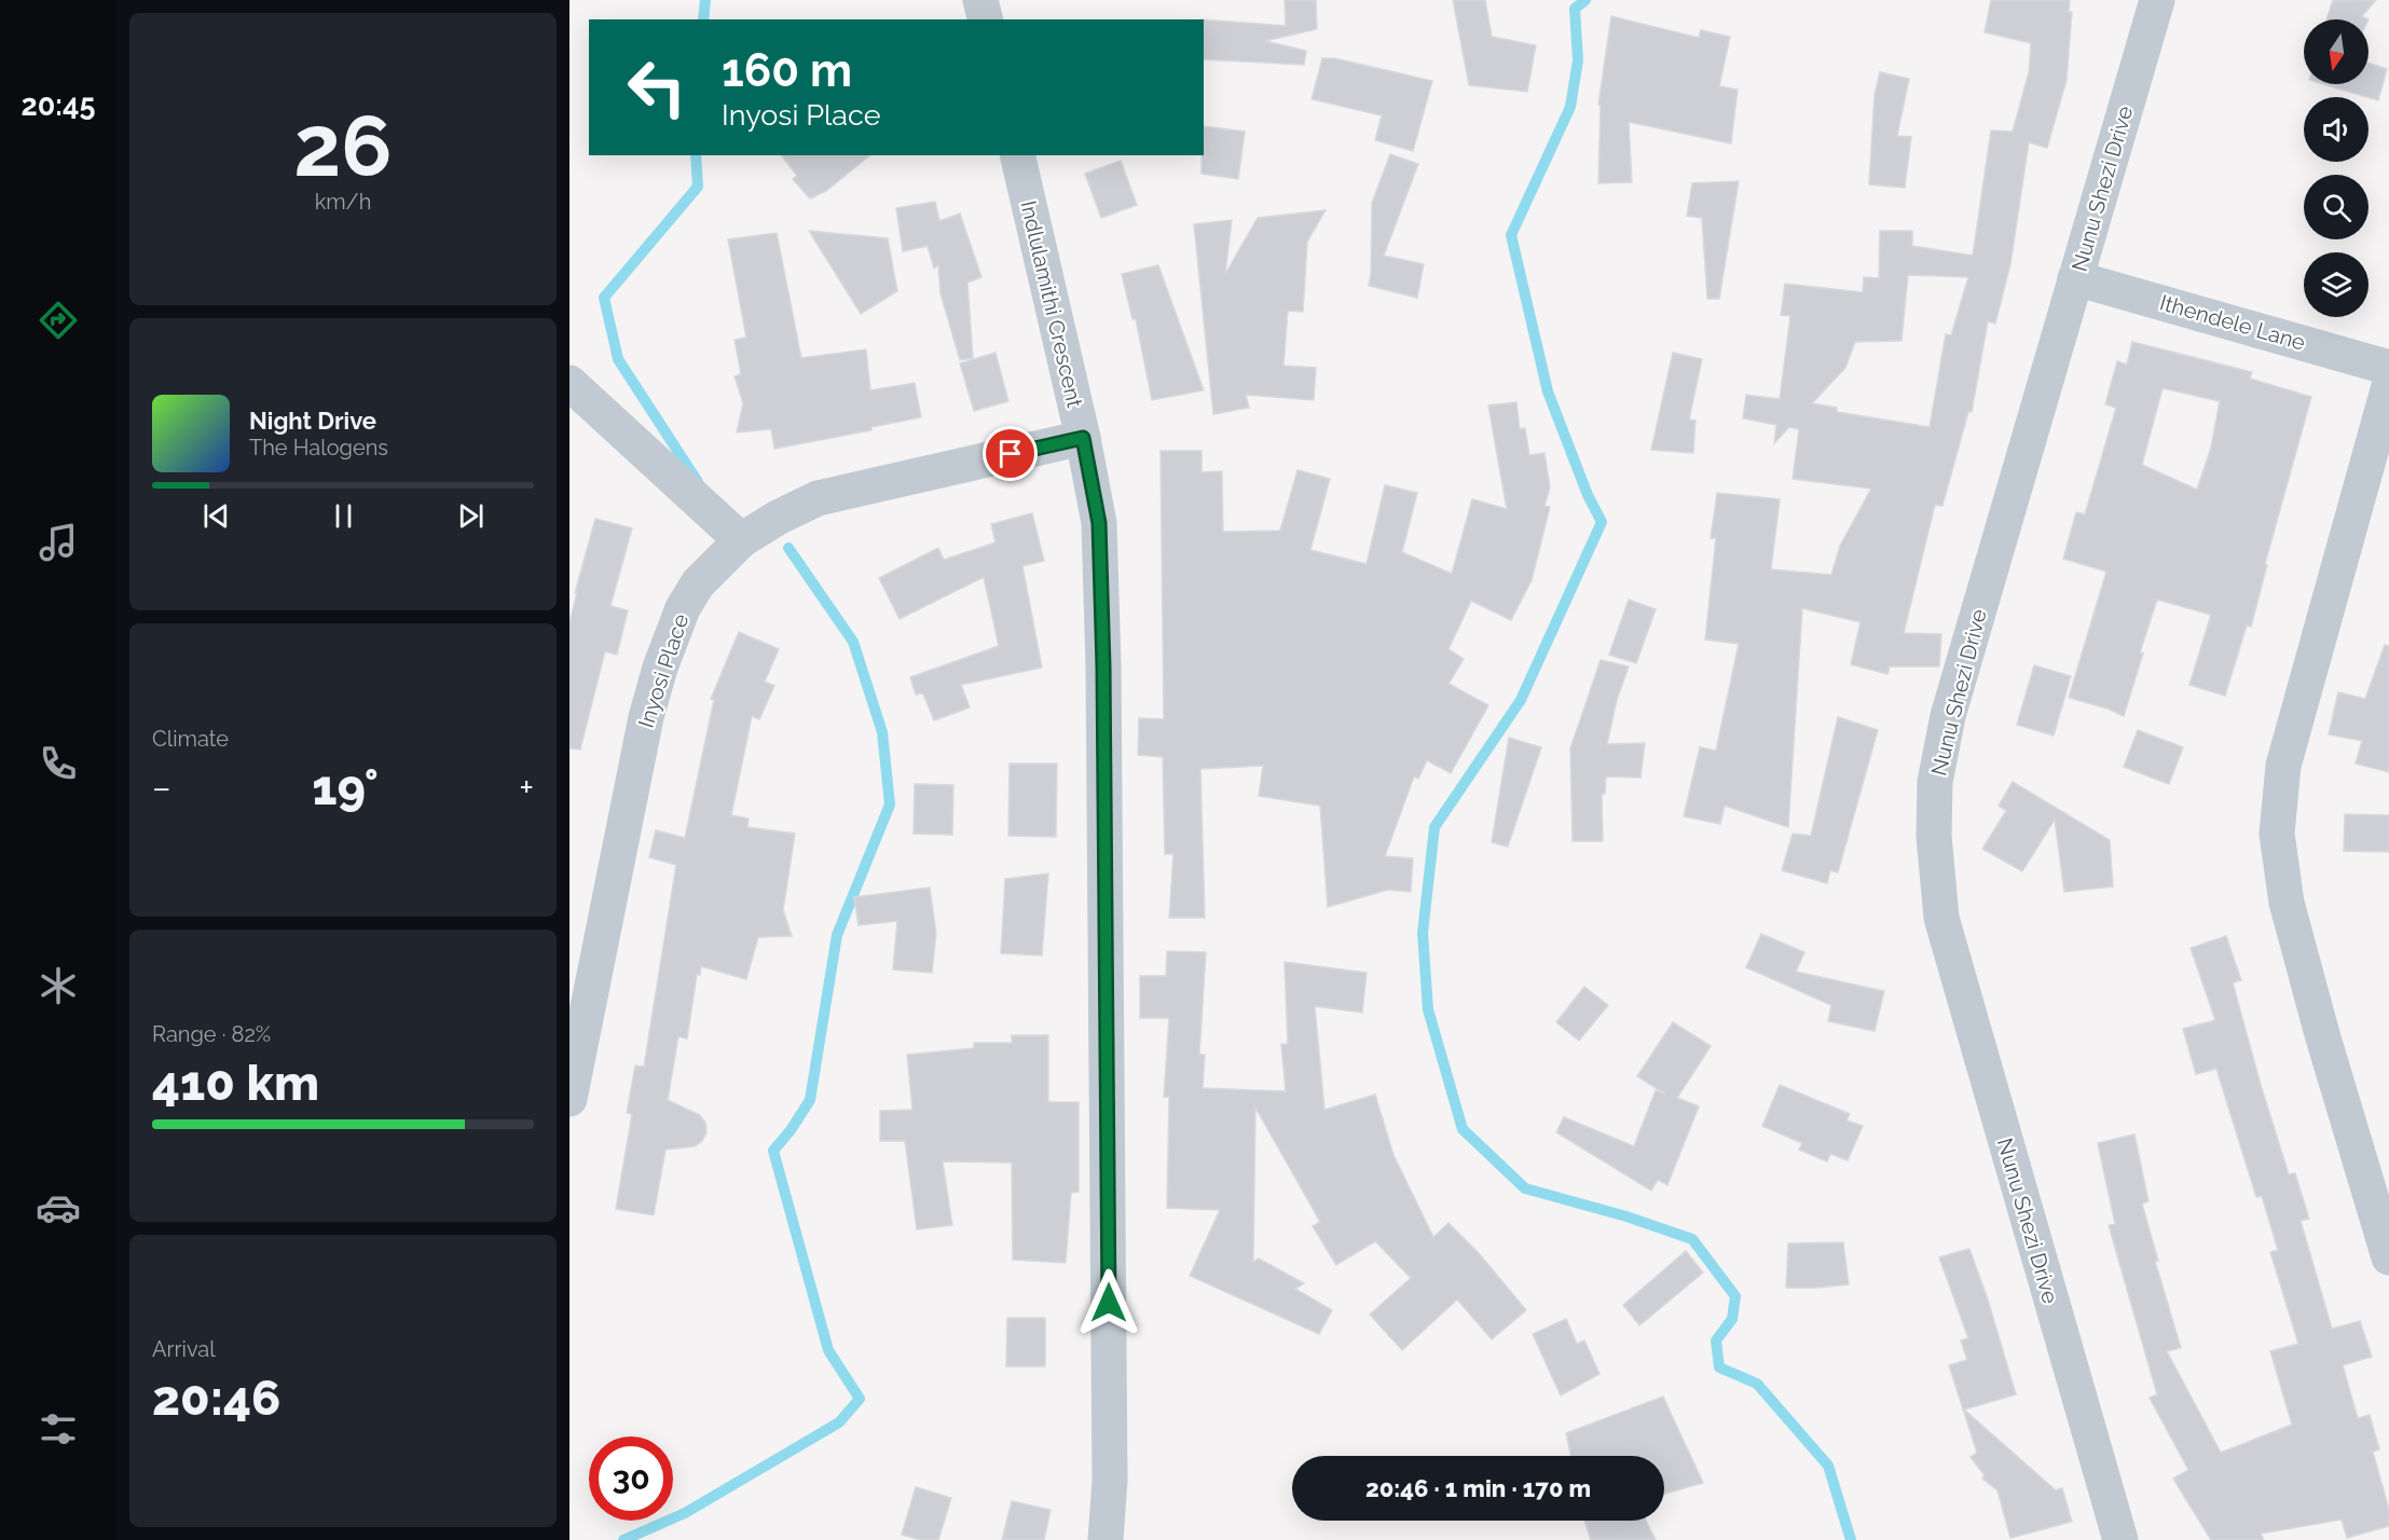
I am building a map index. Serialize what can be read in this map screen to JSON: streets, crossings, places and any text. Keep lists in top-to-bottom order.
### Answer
{
  "streets": {
    "street": [
      "Nunu Shezi Drive",
      "Indlulamithi Crescent",
      "Ithendele Lane",
      "Inyosi Place"
    ]
  },
  "crossings": [
    ["Nunu Shezi Drive", "Ithendele Lane"],
    ["Indlulamithi Crescent", "Inyosi Place"]
  ],
  "north": "bottom",
  "page": {
    "tabs": "20:45",
    "tile": [
      ["26", "km/h"],
      "Climate",
      ["Range · 82%", "410 km"],
      ["Arrival", "20:46"]
    ],
    "turn": ["160 m", "Inyosi Place"],
    "song": ["Night Drive", "The Halogens"],
    "heat": ["−", "19°", "+"],
    "limit": "30",
    "trip": "20:46 · 1 min · 170 m"
  }
}
